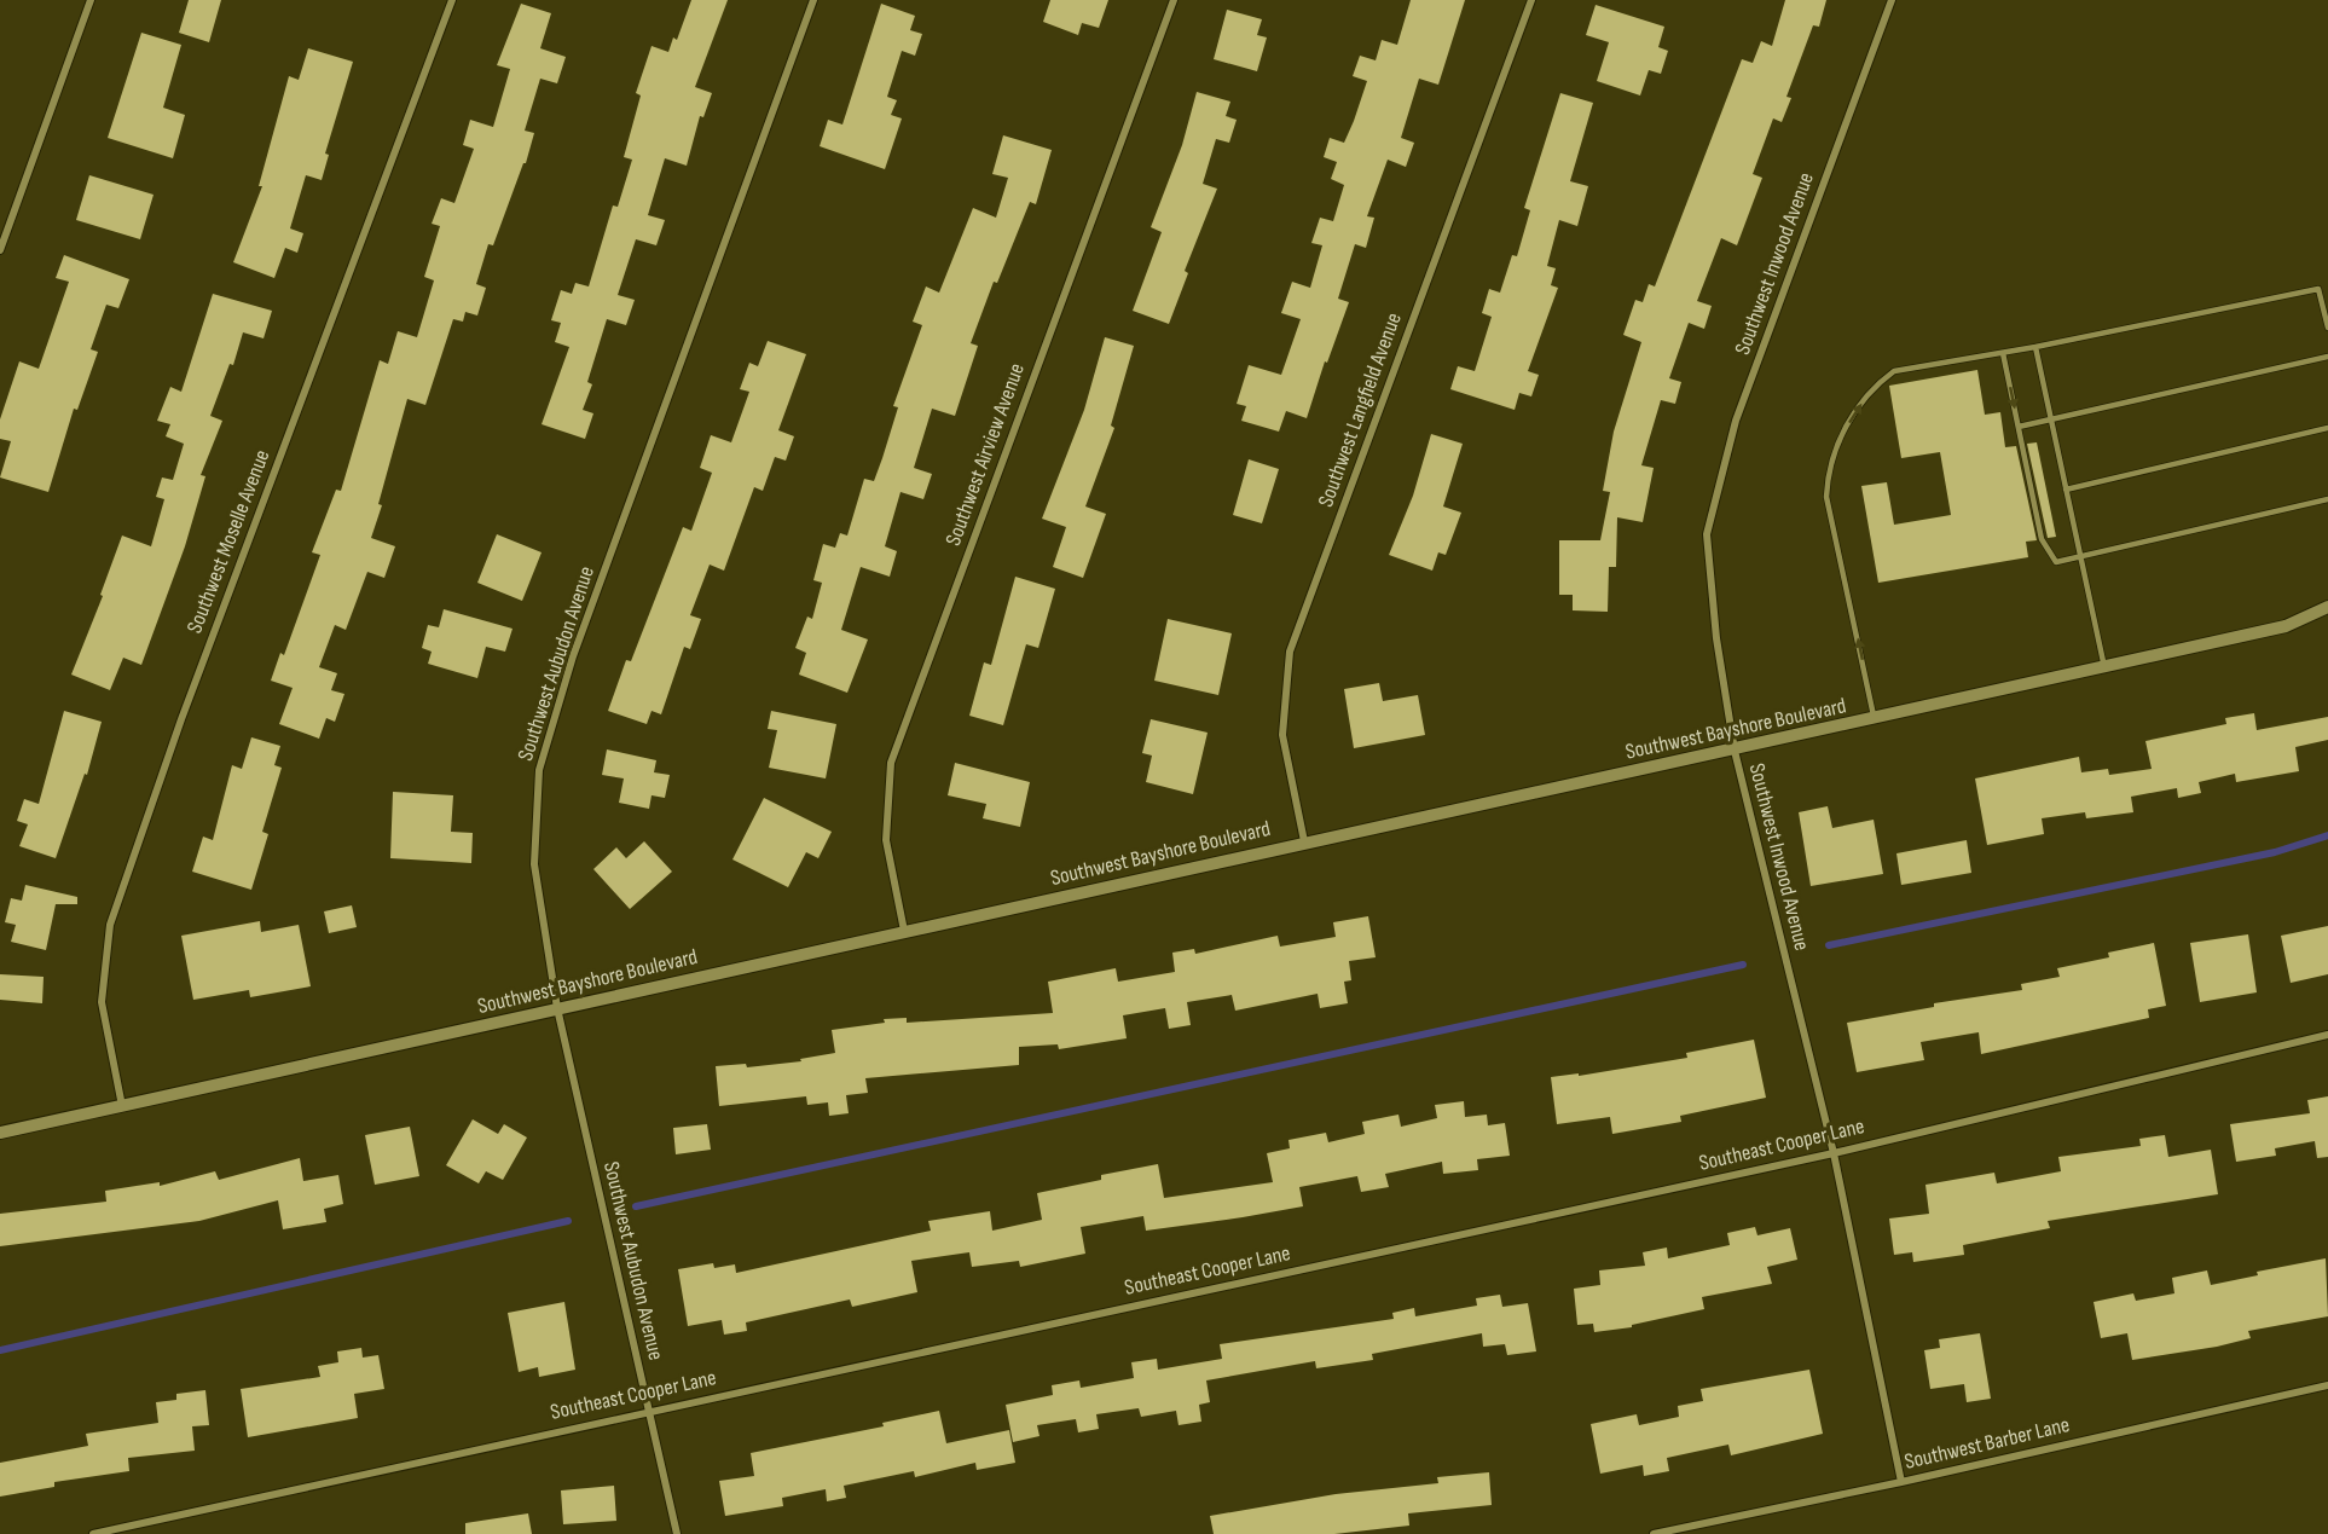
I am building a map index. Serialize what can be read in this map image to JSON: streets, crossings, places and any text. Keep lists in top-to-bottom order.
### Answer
{
  "streets": {
    "street": [
      "Southwest Inwood Avenue",
      "Southwest Langfield Avenue",
      "Southwest Airview Avenue",
      "Southwest Moselle Avenue",
      "Southwest Aubudon Avenue",
      "Southwest Bayshore Boulevard",
      "Southeast Cooper Lane",
      "Southwest Barber Lane"
    ]
  },
  "crossings": [
    ["Southwest Inwood Avenue", "Southwest Bayshore Boulevard"],
    ["Southwest Inwood Avenue", "Southeast Cooper Lane"],
    ["Southwest Inwood Avenue", "Southwest Barber Lane"],
    ["Southwest Langfield Avenue", "Southwest Bayshore Boulevard"],
    ["Southwest Airview Avenue", "Southwest Bayshore Boulevard"],
    ["Southwest Moselle Avenue", "Southwest Bayshore Boulevard"],
    ["Southwest Aubudon Avenue", "Southwest Bayshore Boulevard"],
    ["Southwest Aubudon Avenue", "Southeast Cooper Lane"]
  ]
}
